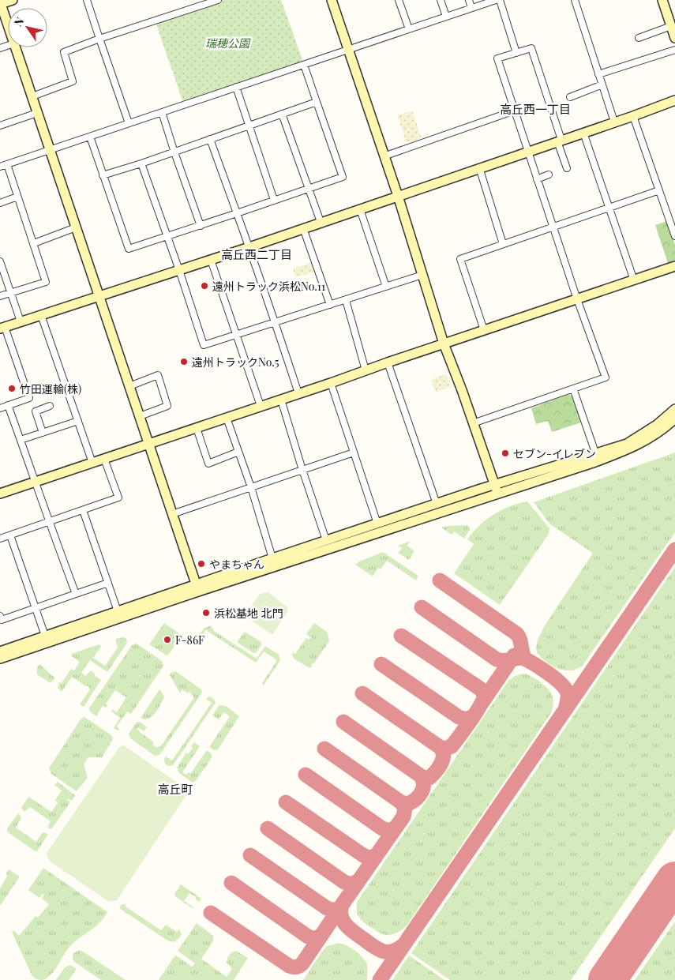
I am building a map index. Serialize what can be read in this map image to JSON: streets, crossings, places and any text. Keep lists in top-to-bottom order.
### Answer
{
  "districts": ["高丘西一丁目", "高丘西二丁目", "高丘町"],
  "parks": ["瑞穂公園"],
  "places": [
    "遠州トラック浜松No.11",
    "遠州トラックNo.5",
    "竹田運輸(株)",
    "セブン-イレブン",
    "やまちゃん",
    "浜松基地 北門",
    "F-86F"
  ],
  "north": "top left"
}
